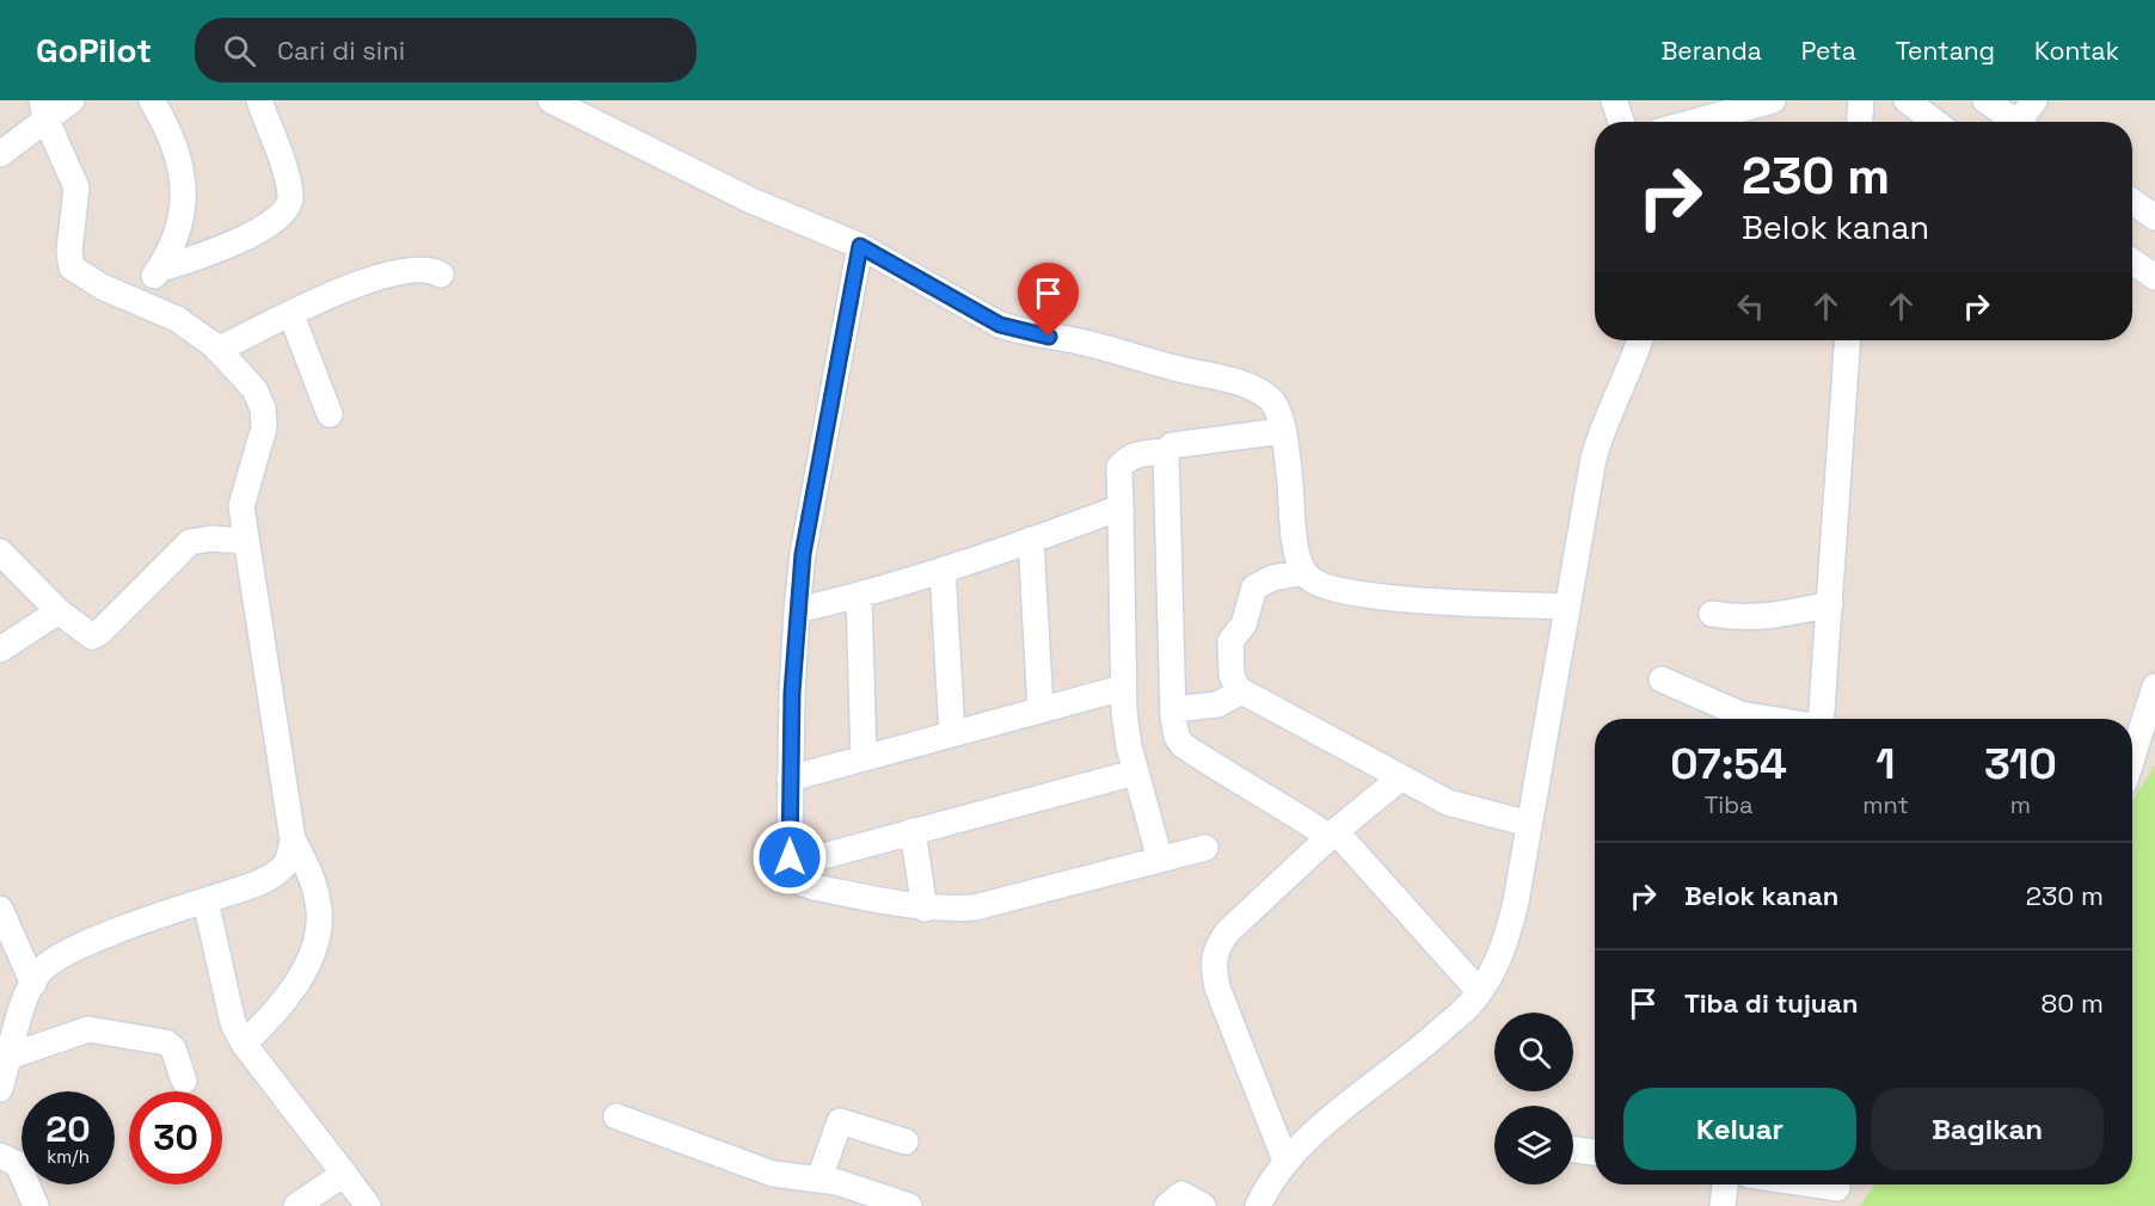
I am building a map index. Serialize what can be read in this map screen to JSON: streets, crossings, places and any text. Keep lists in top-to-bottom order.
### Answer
{
  "page": {
    "header": "GoPilot",
    "search": "Cari di sini",
    "nav": [
      "Beranda",
      "Peta",
      "Tentang",
      "Kontak"
    ],
    "turn": ["230 m", "Belok kanan"],
    "eta": [
      "07:54",
      "Tiba",
      "1",
      "mnt",
      "310",
      "m"
    ],
    "list": [
      {
        "name": "Belok kanan",
        "value": "230 m"
      },
      {
        "name": "Tiba di tujuan",
        "value": "80 m"
      }
    ],
    "buttons": ["Keluar", "Bagikan"],
    "speed": "20 km/h",
    "limit": "30"
  }
}
